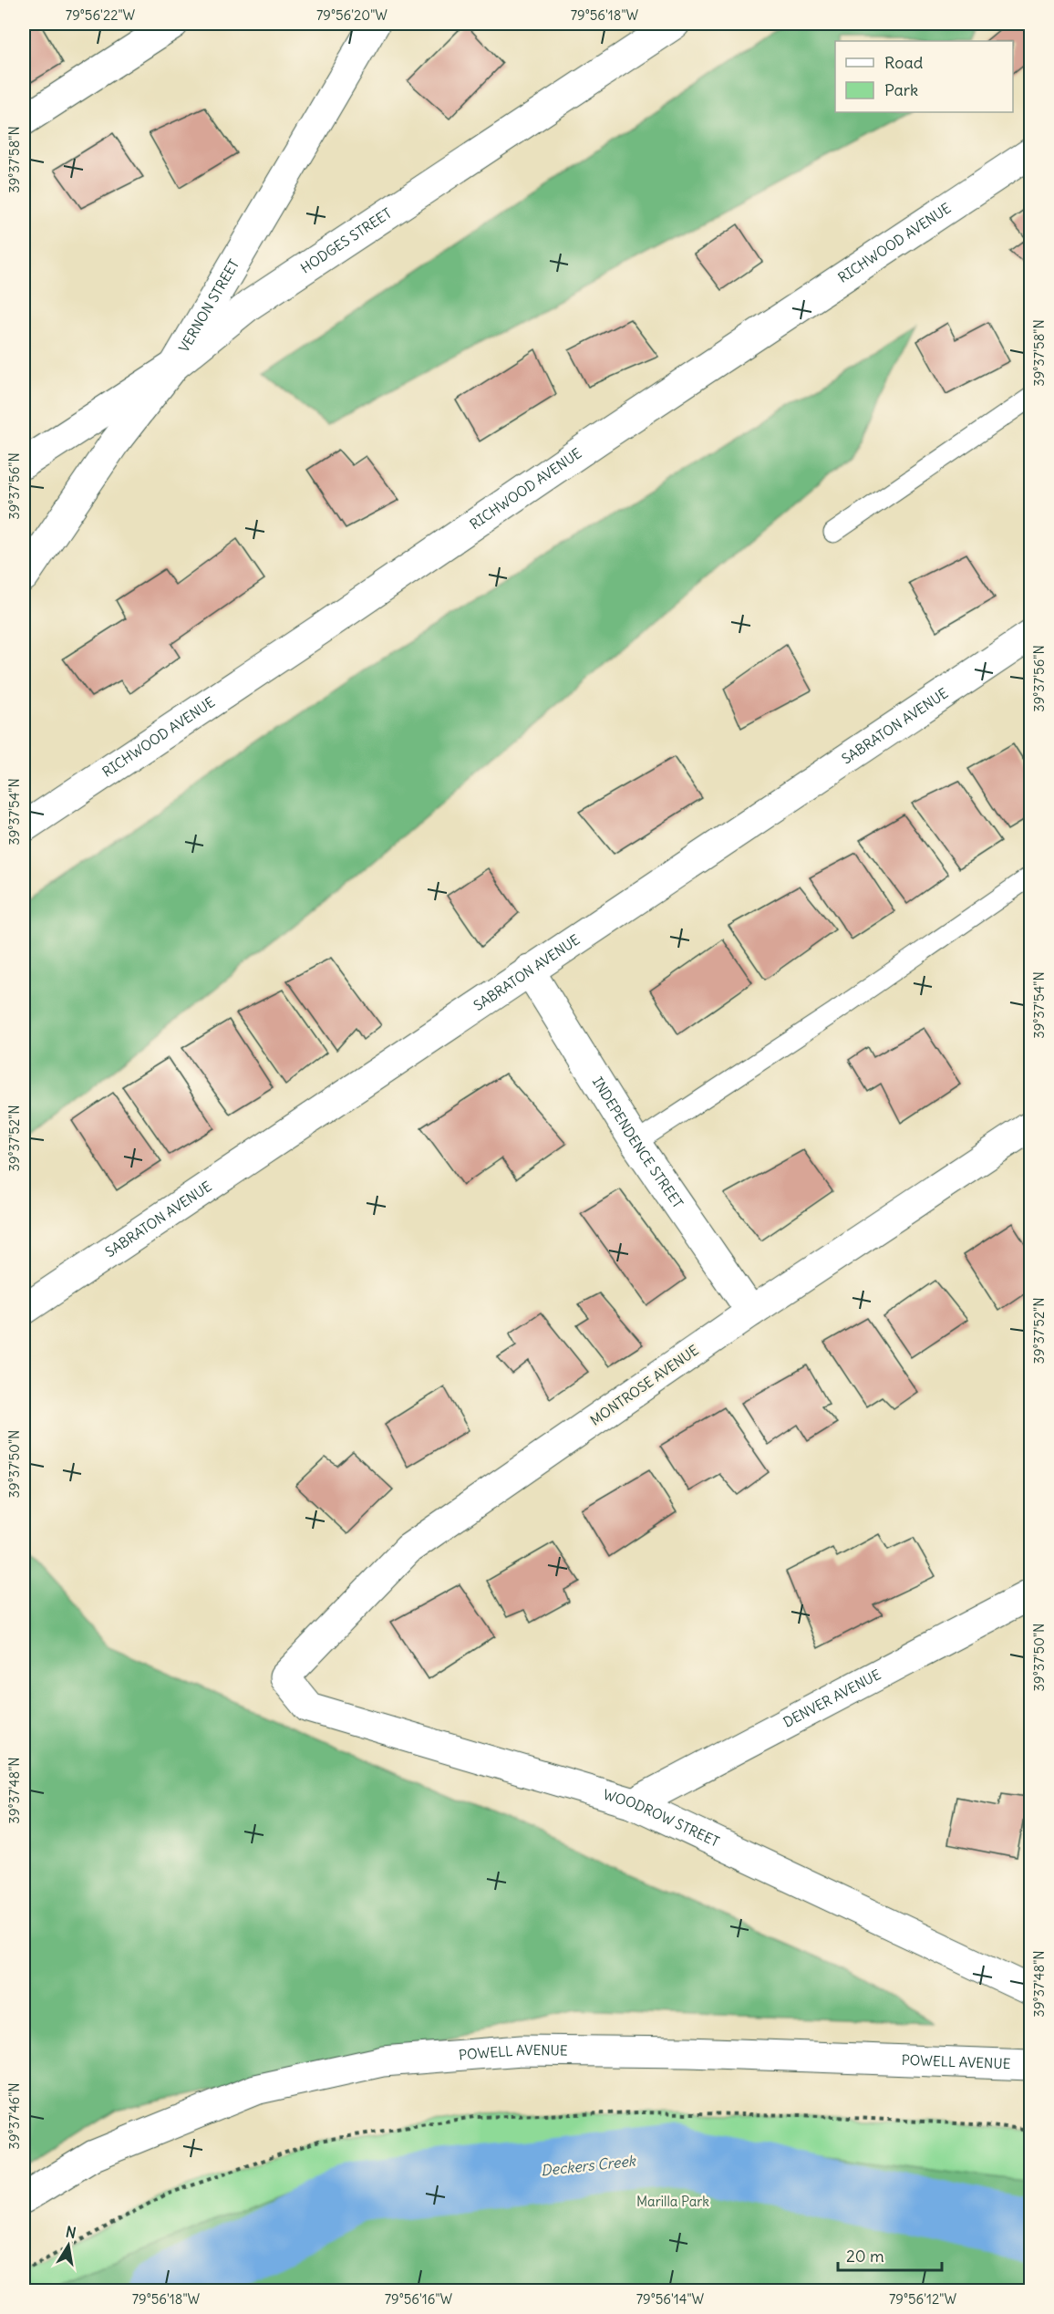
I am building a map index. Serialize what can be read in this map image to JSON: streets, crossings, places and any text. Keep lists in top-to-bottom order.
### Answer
{
  "streets": {
    "street": [
      "HODGES STREET",
      "RICHWOOD AVENUE",
      "VERNON STREET",
      "SABRATON AVENUE",
      "INDEPENDENCE STREET",
      "MONTROSE AVENUE",
      "DENVER AVENUE",
      "WOODROW STREET",
      "POWELL AVENUE"
    ]
  },
  "crossings": [
    ["HODGES STREET", "VERNON STREET"],
    ["SABRATON AVENUE", "INDEPENDENCE STREET"],
    ["INDEPENDENCE STREET", "MONTROSE AVENUE"],
    ["MONTROSE AVENUE", "WOODROW STREET"],
    ["DENVER AVENUE", "WOODROW STREET"]
  ],
  "water": ["Deckers Creek"],
  "parks": ["Marilla Park"],
  "legend": ["Road", "Park"],
  "scale_bar": "20 m",
  "north": "top",
  "coordinates": [
    "79°56'22\"W",
    "79°56'20\"W",
    "79°56'18\"W",
    "39°37'58\"N",
    "39°37'56\"N",
    "39°37'54\"N",
    "39°37'52\"N",
    "39°37'50\"N",
    "39°37'48\"N",
    "39°37'46\"N",
    "79°56'16\"W",
    "79°56'14\"W",
    "79°56'12\"W"
  ]
}
